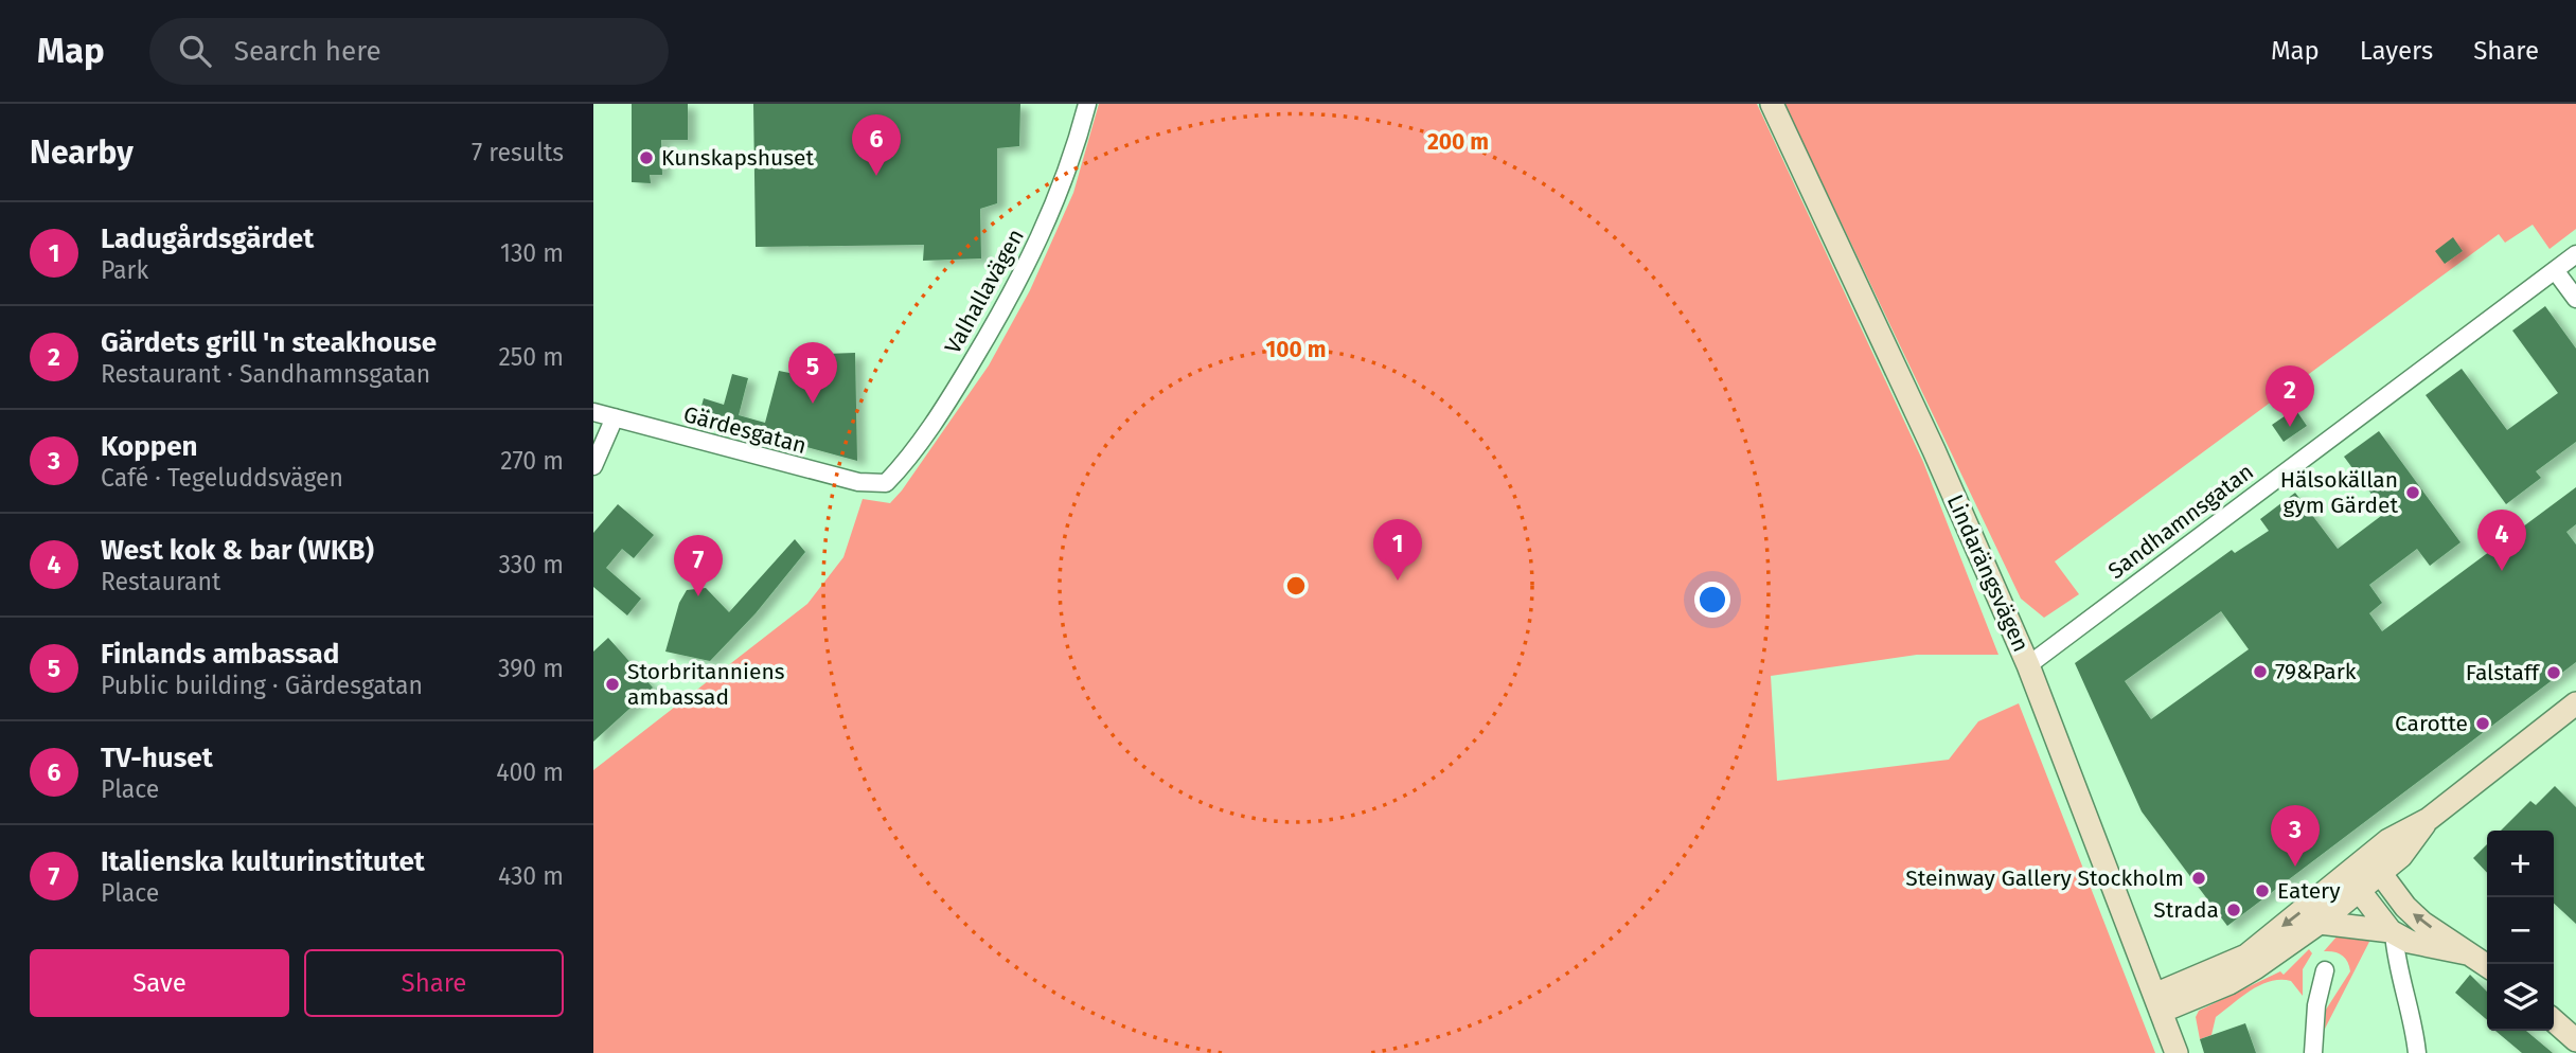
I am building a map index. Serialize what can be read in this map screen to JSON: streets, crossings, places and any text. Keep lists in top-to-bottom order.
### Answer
{
  "streets": {
    "street": [
      "Valhallavägen",
      "Gärdesgatan",
      "Sandhamnsgatan",
      "Lindarängsvägen"
    ]
  },
  "crossings": [
    ["Valhallavägen", "Gärdesgatan"],
    ["Sandhamnsgatan", "Lindarängsvägen"]
  ],
  "places": [
    "Kunskapshuset",
    "Hälsokällan gym Gärdet",
    "79&Park",
    "Falstaff",
    "Storbritanniens ambassad",
    "Carotte",
    "Steinway Gallery Stockholm",
    "Eatery",
    "Strada"
  ],
  "page": {
    "header": "Map",
    "search": "Search here",
    "nav": ["Map", "Layers", "Share"],
    "heading": ["Nearby", "7 results"],
    "pins": [
      "6",
      "5",
      "2",
      "4",
      "1",
      "7",
      "3"
    ],
    "list": [
      {
        "mark": "1",
        "name": "Ladugårdsgärdet",
        "note": "Park",
        "value": "130 m"
      },
      {
        "mark": "2",
        "name": "Gärdets grill 'n steakhouse",
        "note": "Restaurant · Sandhamnsgatan",
        "value": "250 m"
      },
      {
        "mark": "3",
        "name": "Koppen",
        "note": "Café · Tegeluddsvägen",
        "value": "270 m"
      },
      {
        "mark": "4",
        "name": "West kok & bar (WKB)",
        "note": "Restaurant",
        "value": "330 m"
      },
      {
        "mark": "5",
        "name": "Finlands ambassad",
        "note": "Public building · Gärdesgatan",
        "value": "390 m"
      },
      {
        "mark": "6",
        "name": "TV-huset",
        "note": "Place",
        "value": "400 m"
      },
      {
        "mark": "7",
        "name": "Italienska kulturinstitutet",
        "note": "Place",
        "value": "430 m"
      }
    ],
    "map_buttons": ["+", "−"],
    "buttons": ["Save", "Share"]
  },
  "rings": ["200 m", "100 m"]
}
